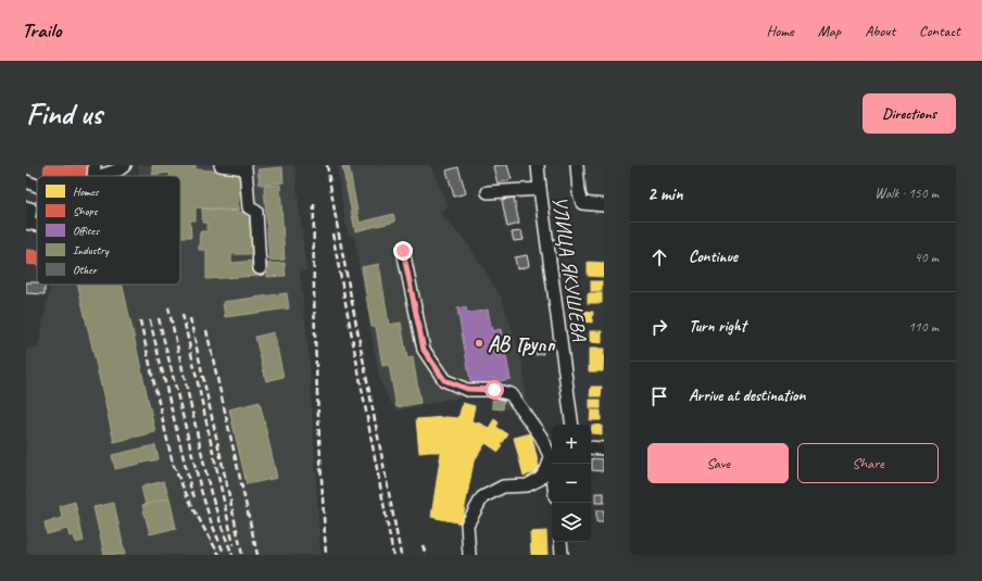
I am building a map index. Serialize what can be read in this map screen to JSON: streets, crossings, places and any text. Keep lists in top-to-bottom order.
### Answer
{
  "streets": {
    "street": ["УЛИЦА ЯКУШЕВА"]
  },
  "places": ["АВ Групп"],
  "legend": [
    "Homes",
    "Shops",
    "Offices",
    "Industry",
    "Other"
  ],
  "page": {
    "header": "Trailo",
    "nav": [
      "Home",
      "Map",
      "About",
      "Contact"
    ],
    "buttons": [
      "Directions",
      ["Save", "Share"]
    ],
    "title": "Find us",
    "heading": ["2 min", "Walk · 150 m"],
    "list": [
      ["Continue", "40 m"],
      ["Turn right", "110 m"],
      "Arrive at destination"
    ],
    "map_buttons": ["+", "−"]
  }
}
